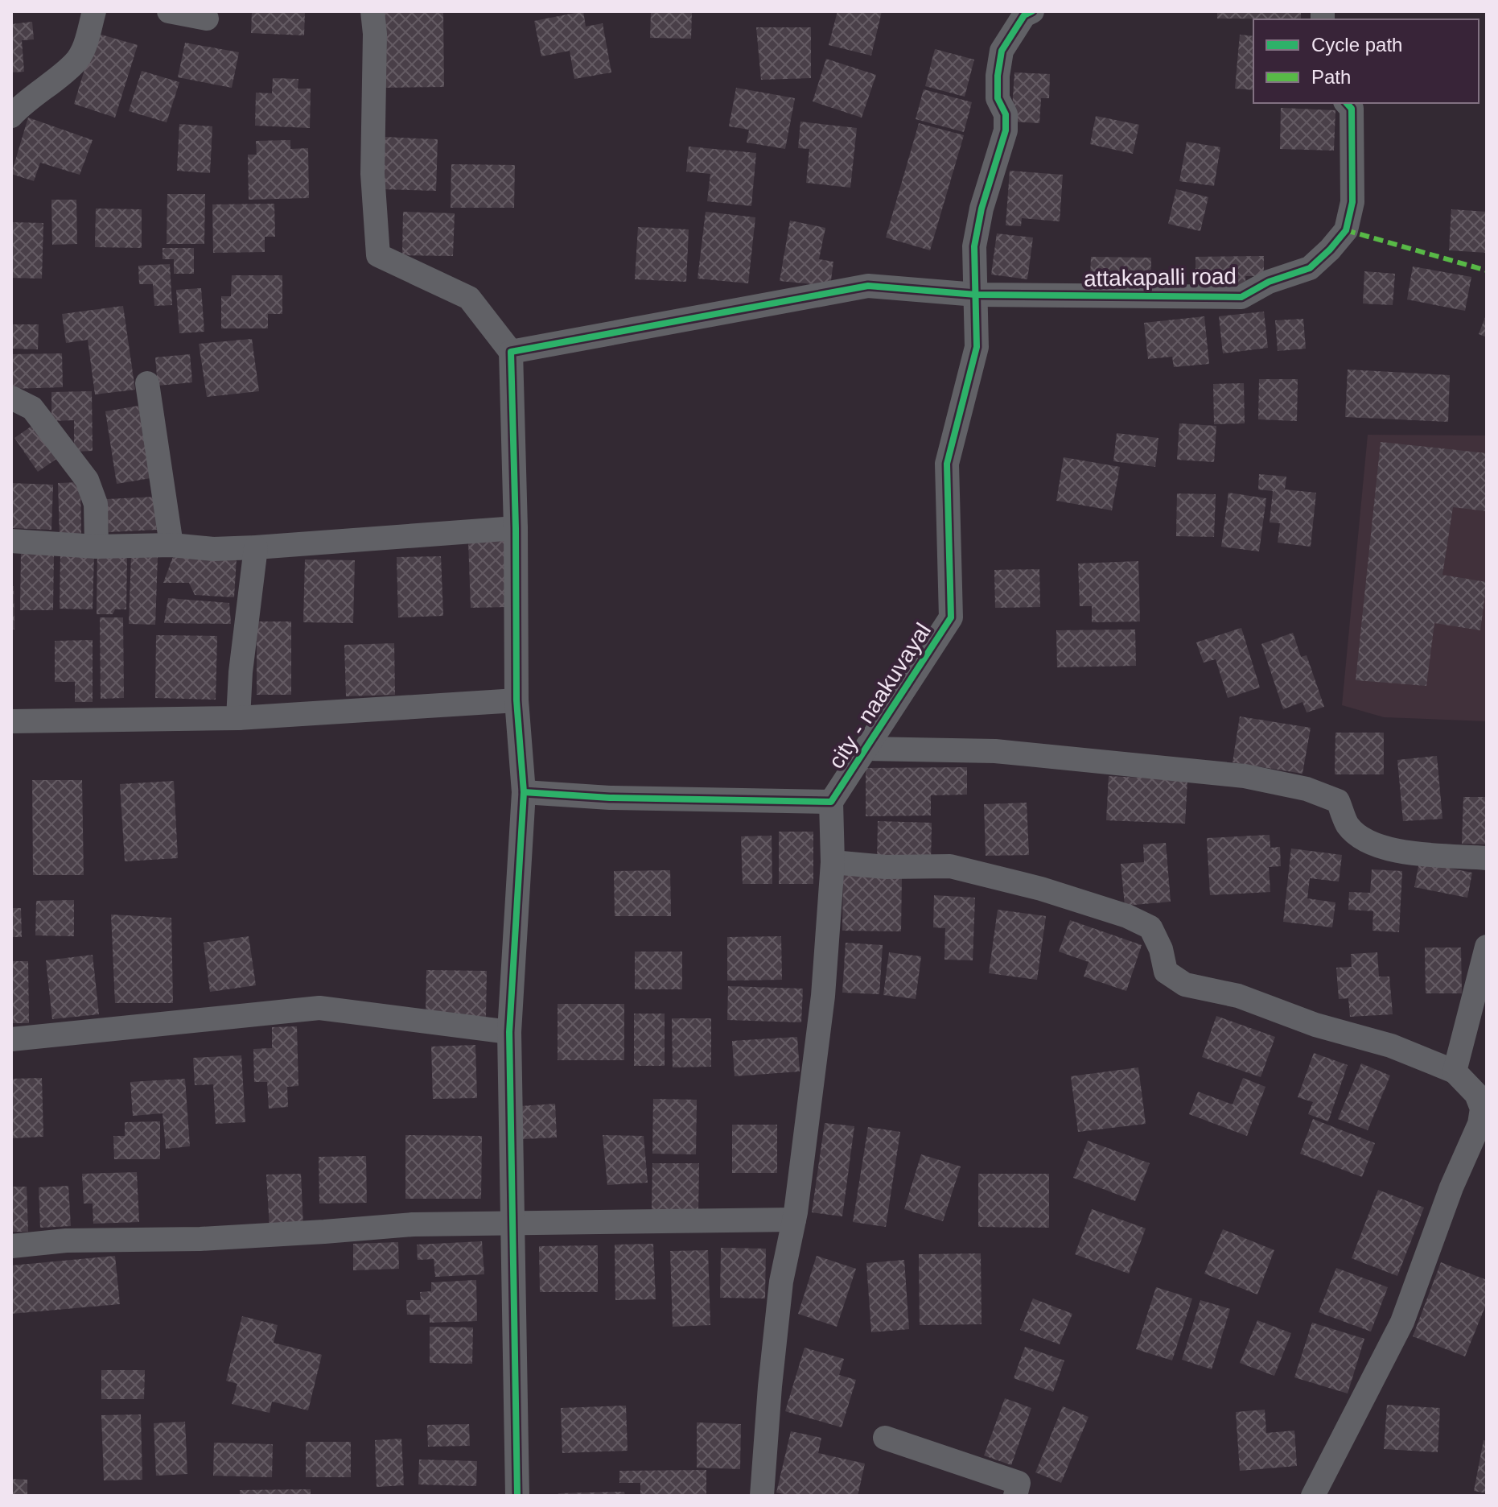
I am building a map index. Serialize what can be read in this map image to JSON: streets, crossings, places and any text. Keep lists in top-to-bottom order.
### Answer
{
  "streets": {
    "street": ["attakapalli road", "city - naakuvayal"]
  },
  "crossings": [
    ["attakapalli road", "city - naakuvayal"]
  ],
  "legend": ["Cycle path", "Path"]
}
